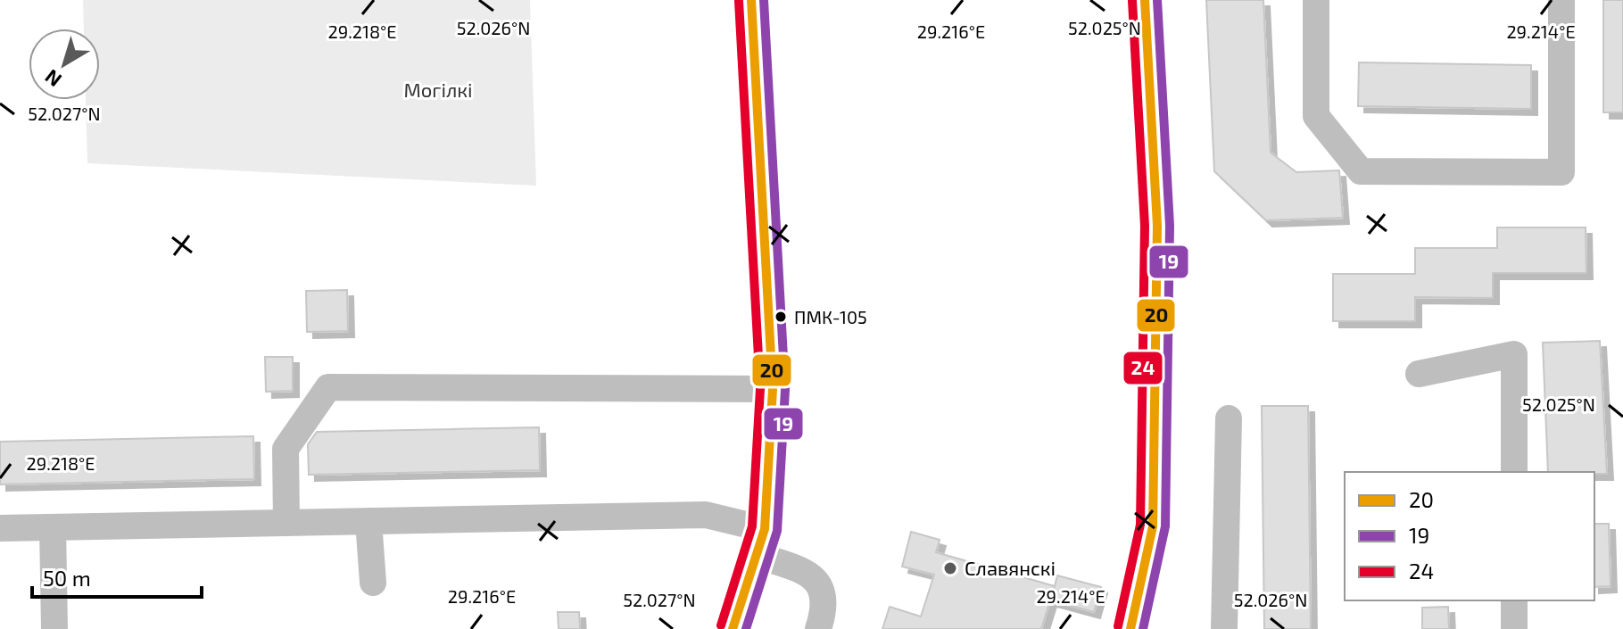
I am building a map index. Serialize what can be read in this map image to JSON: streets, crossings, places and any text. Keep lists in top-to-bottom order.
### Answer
{
  "parks": ["Могілкі"],
  "places": ["ПМК-105", "Славянскі"],
  "lines": ["transit line 20", "transit line 19", "transit line 24"],
  "legend": ["20", "19", "24"],
  "scale_bar": "50 m",
  "north": "bottom left",
  "coordinates": [
    "52.026°N",
    "52.025°N",
    "29.216°E",
    "29.218°E",
    "29.214°E",
    "52.027°N"
  ]
}
